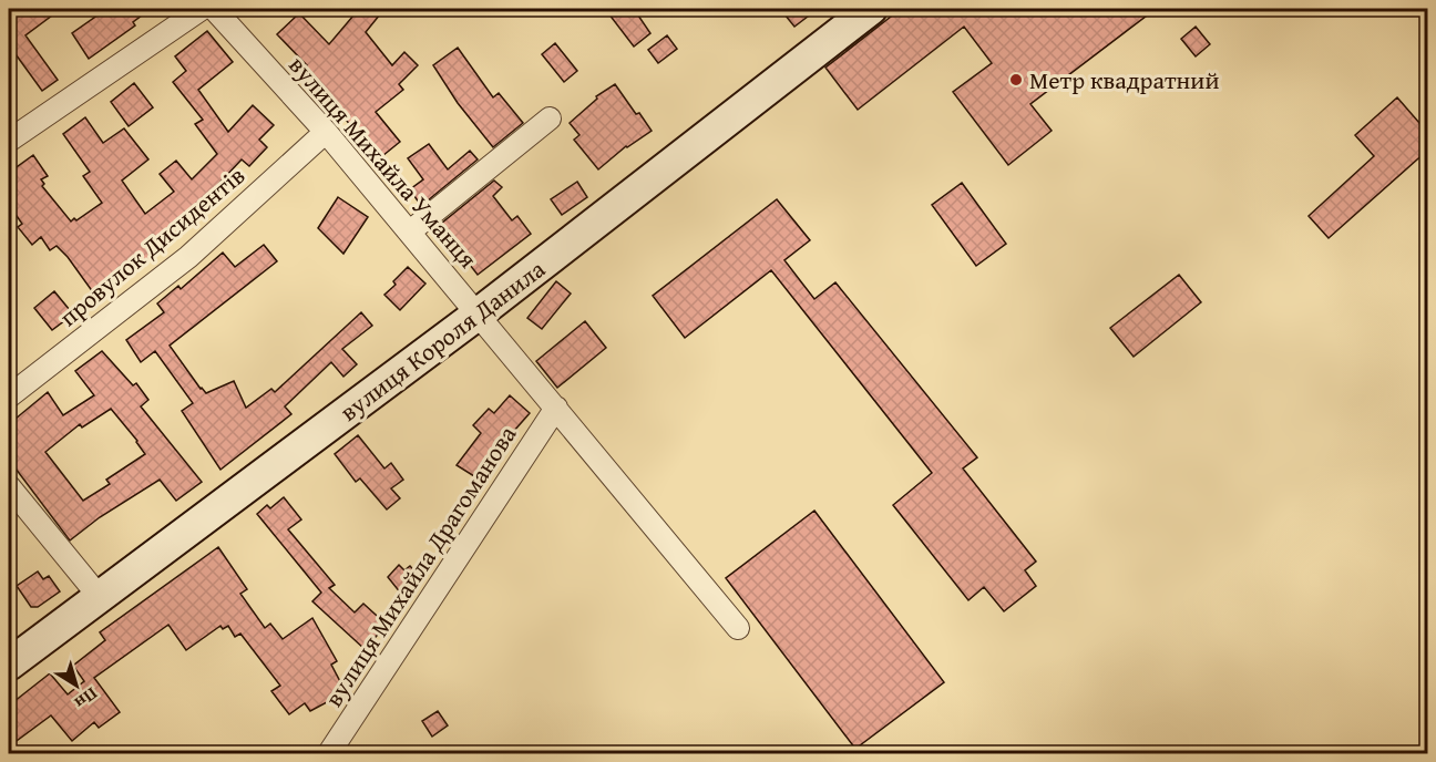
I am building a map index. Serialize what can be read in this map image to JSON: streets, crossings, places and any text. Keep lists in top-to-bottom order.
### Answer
{
  "streets": {
    "main road": ["вулиця Короля Данила"],
    "street": ["вулиця Михайла Уманця", "провулок Дисидентів", "вулиця Михайла Драгоманова"]
  },
  "crossings": [
    ["вулиця Михайла Уманця", "провулок Дисидентів"],
    ["вулиця Михайла Уманця", "вулиця Короля Данила"],
    ["вулиця Михайла Уманця", "вулиця Михайла Драгоманова"]
  ],
  "places": ["Метр квадратний"],
  "north": "bottom right"
}
